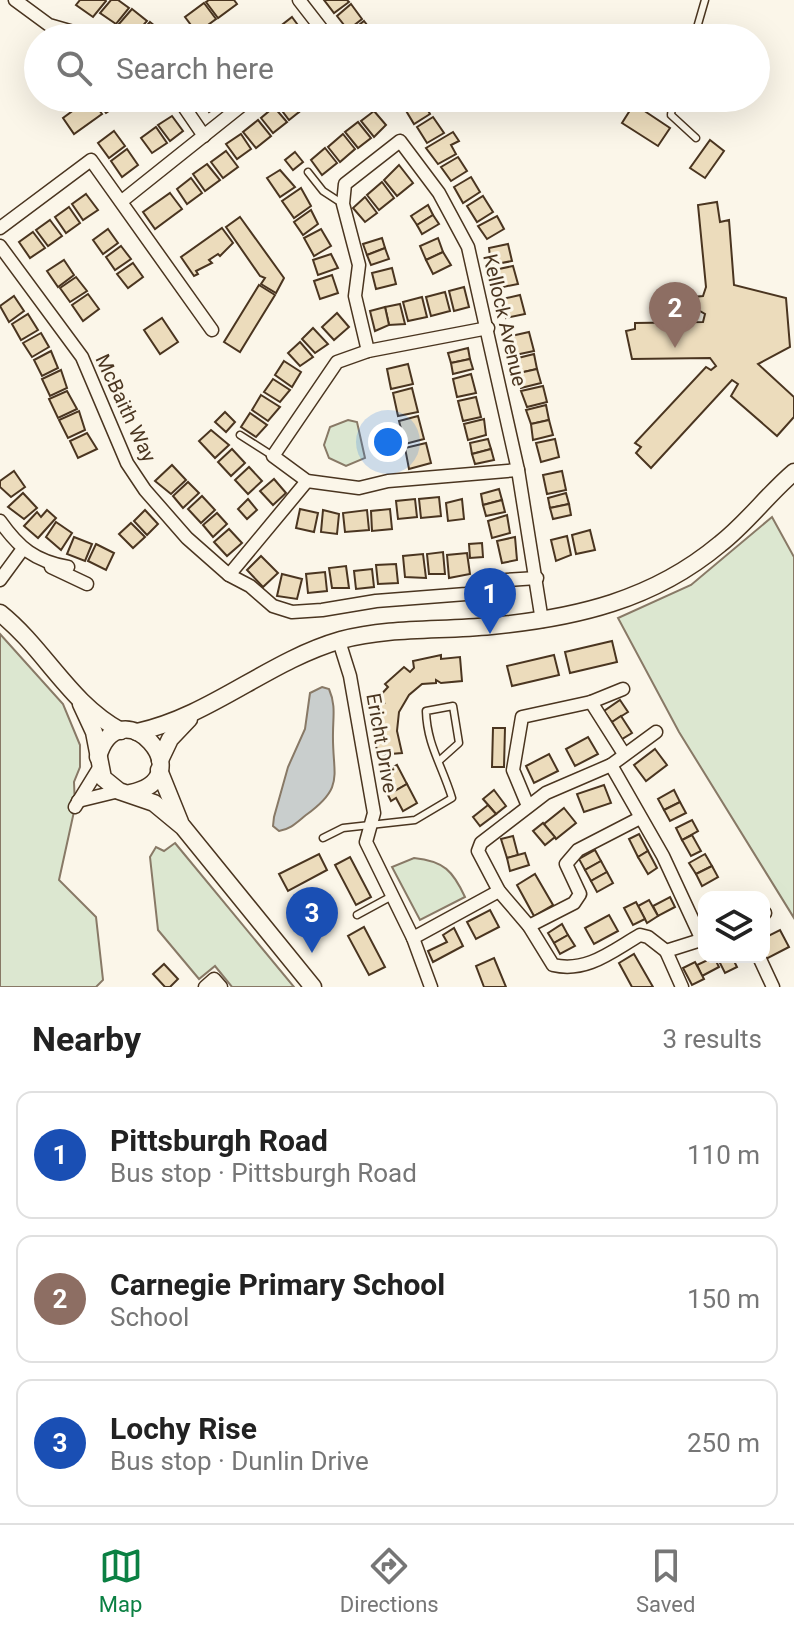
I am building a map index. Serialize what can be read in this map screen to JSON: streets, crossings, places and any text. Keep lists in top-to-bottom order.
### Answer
{
  "streets": {
    "street": ["Kellock Avenue", "McBaith Way", "Ericht Drive"]
  },
  "crossings": [
    ["Kellock Avenue", "McBaith Way"]
  ],
  "page": {
    "search": "Search here",
    "pins": ["2", "1", "3"],
    "heading": ["Nearby", "3 results"],
    "list": [
      {
        "mark": "1",
        "name": "Pittsburgh Road",
        "note": "Bus stop · Pittsburgh Road",
        "value": "110 m"
      },
      {
        "mark": "2",
        "name": "Carnegie Primary School",
        "note": "School",
        "value": "150 m"
      },
      {
        "mark": "3",
        "name": "Lochy Rise",
        "note": "Bus stop · Dunlin Drive",
        "value": "250 m"
      }
    ],
    "nav": ["Map", "Directions", "Saved"]
  }
}
